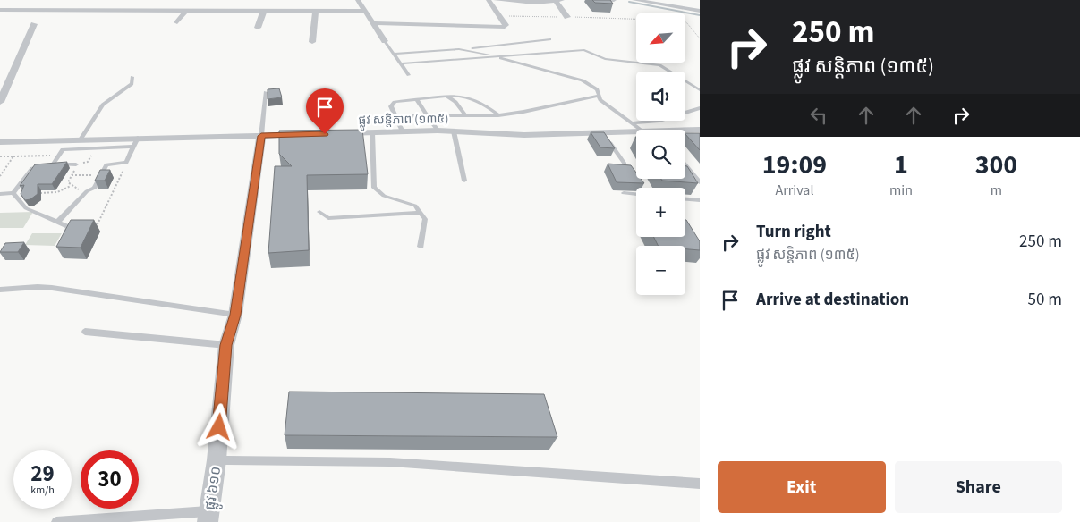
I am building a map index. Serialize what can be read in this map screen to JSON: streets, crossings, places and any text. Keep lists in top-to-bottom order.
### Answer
{
  "streets": {
    "street": ["ផ្លូវ សន្តិភាព (១៣៥)", "ផ្លូវ ៦១០"]
  },
  "north": "bottom left",
  "page": {
    "turn": ["250 m", "ផ្លូវ សន្តិភាព (១៣៥)"],
    "map_buttons": ["+", "−"],
    "eta": [
      "19:09",
      "Arrival",
      "1",
      "min",
      "300",
      "m"
    ],
    "list": [
      {
        "name": "Turn right",
        "note": "ផ្លូវ សន្តិភាព (១៣៥)",
        "value": "250 m"
      },
      {
        "name": "Arrive at destination",
        "value": "50 m"
      }
    ],
    "speed": "29 km/h",
    "limit": "30",
    "buttons": ["Exit", "Share"]
  }
}
